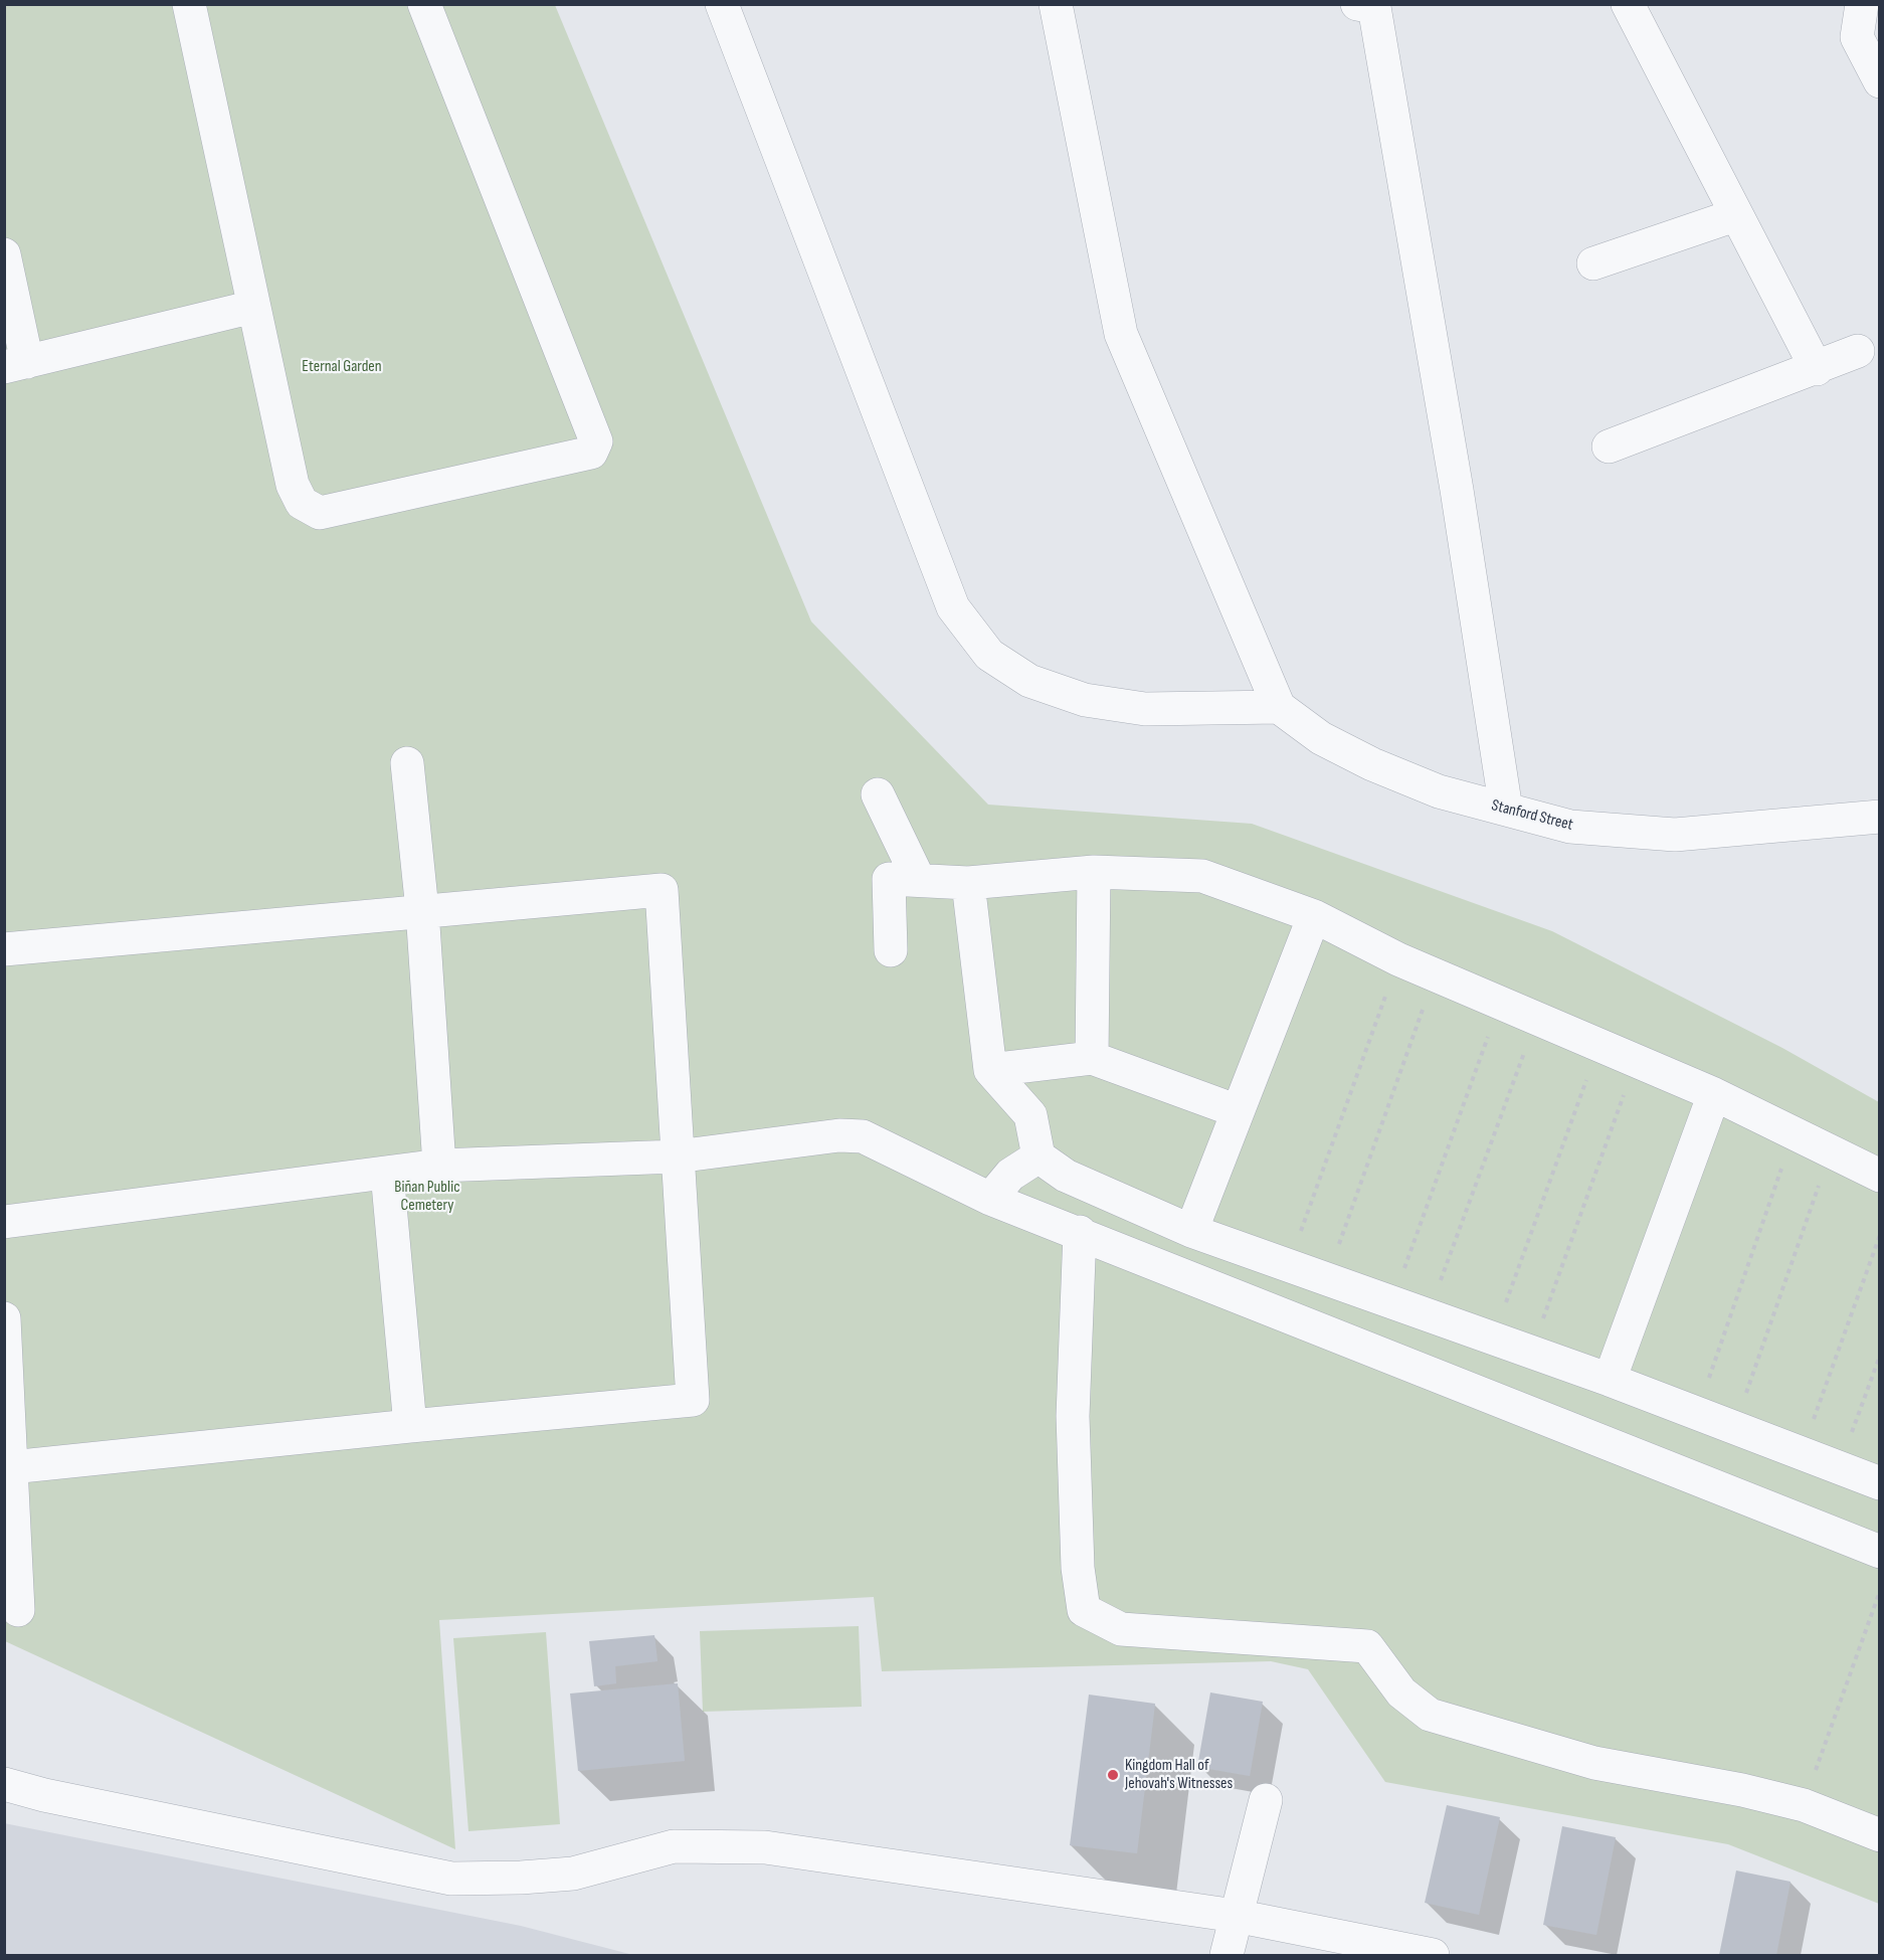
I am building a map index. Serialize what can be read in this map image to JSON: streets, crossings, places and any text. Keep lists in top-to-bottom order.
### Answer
{
  "streets": {
    "street": ["Stanford Street"]
  },
  "parks": ["Eternal Garden", "Biñan Public Cemetery"],
  "places": ["Kingdom Hall of Jehovah's Witnesses"]
}
